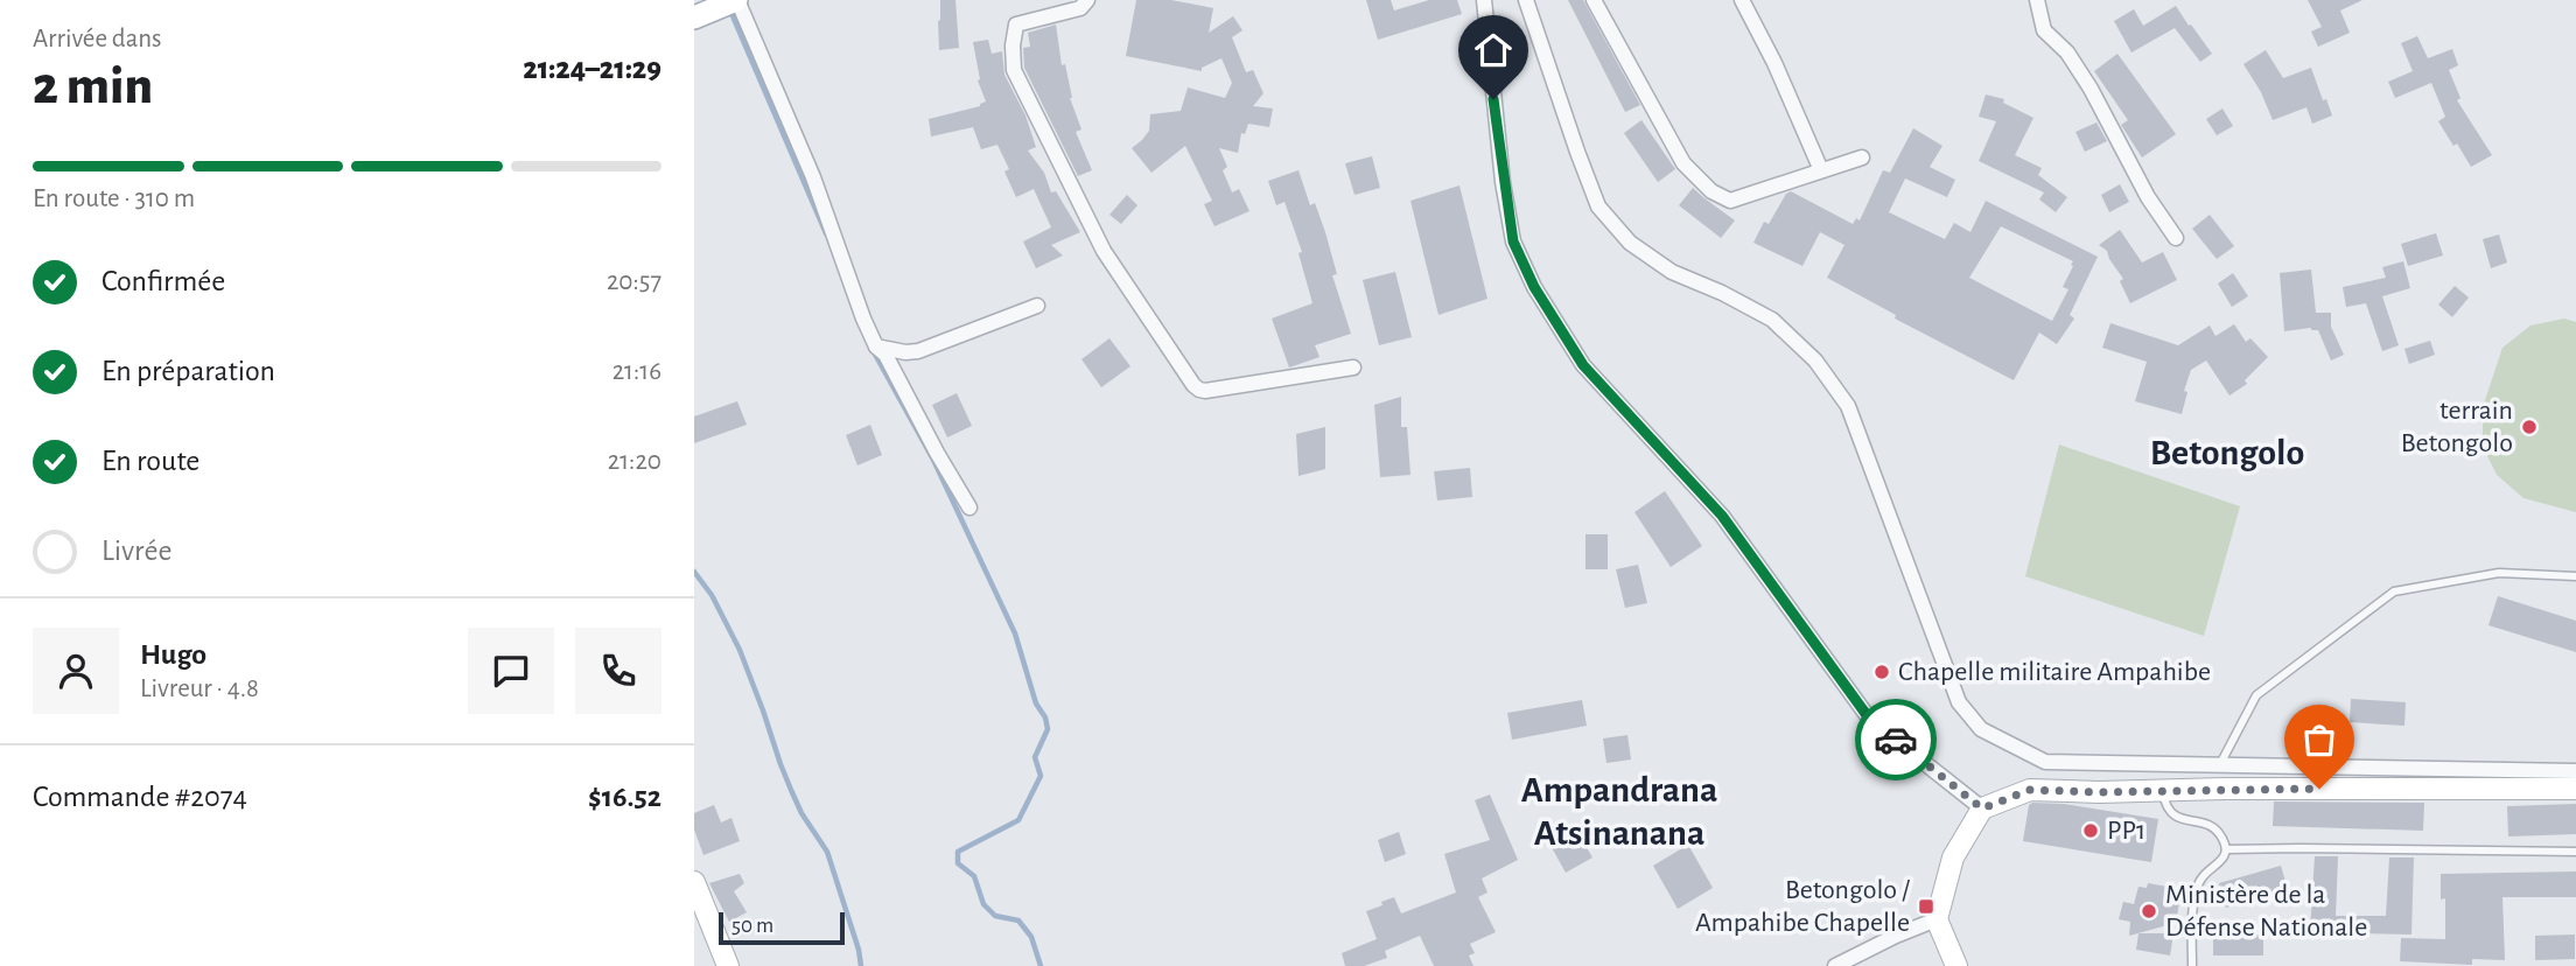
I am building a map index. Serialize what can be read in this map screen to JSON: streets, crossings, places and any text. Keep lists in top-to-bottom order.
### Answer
{
  "districts": ["Betongolo", "Ampandrana Atsinanana"],
  "places": {
    "other": [
      "terrain Betongolo",
      "Chapelle militaire Ampahibe",
      "PP1",
      "Ministère de la Défense Nationale"
    ],
    "transit": ["Betongolo / Ampahibe Chapelle"]
  },
  "scale_bar": "50 m",
  "page": {
    "heading": ["2 min", "Arrivée dans", "21:24–21:29"],
    "panel": [
      "Hugo",
      "Livreur · 4.8",
      "Commande #2074",
      "$16.52"
    ],
    "bar": "En route · 310 m",
    "list": [
      ["Confirmée", "20:57"],
      ["En préparation", "21:16"],
      ["En route", "21:20"],
      "Livrée"
    ],
    "scale": "50 m"
  }
}
